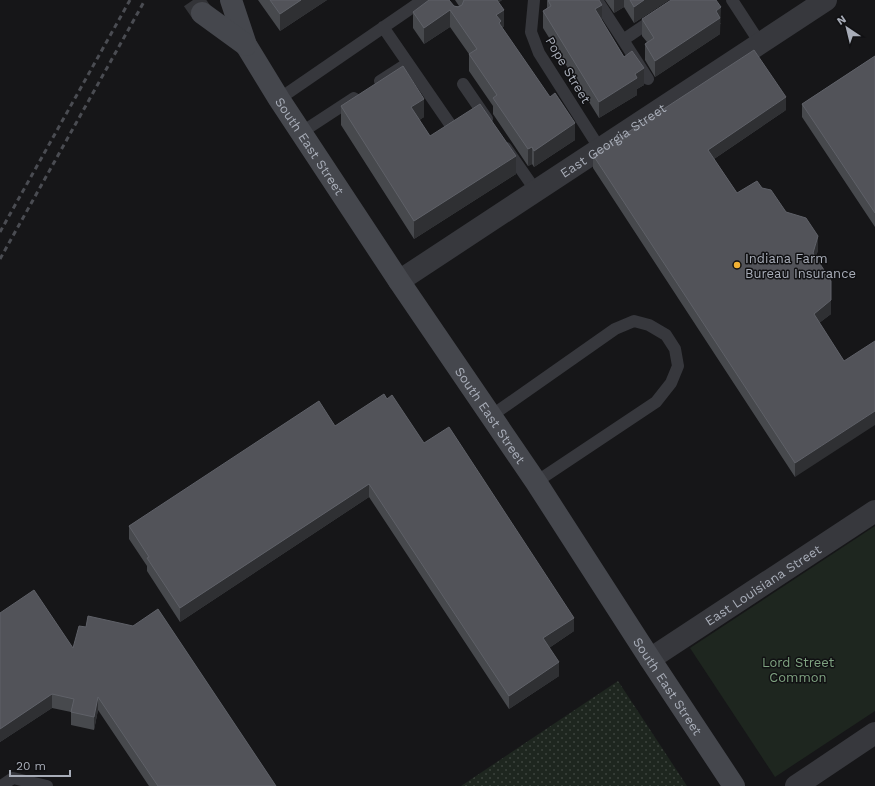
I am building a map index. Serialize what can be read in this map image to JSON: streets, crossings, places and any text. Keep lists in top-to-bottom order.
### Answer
{
  "streets": {
    "main road": ["South East Street"],
    "street": ["East Georgia Street", "East Louisiana Street"],
    "lane": ["Pope Street"]
  },
  "crossings": [
    ["Pope Street", "East Georgia Street"],
    ["East Georgia Street", "South East Street"],
    ["South East Street", "East Louisiana Street"]
  ],
  "parks": ["Lord Street Common"],
  "places": ["Indiana Farm Bureau Insurance"],
  "scale_bar": "20 m",
  "north": "top left"
}
